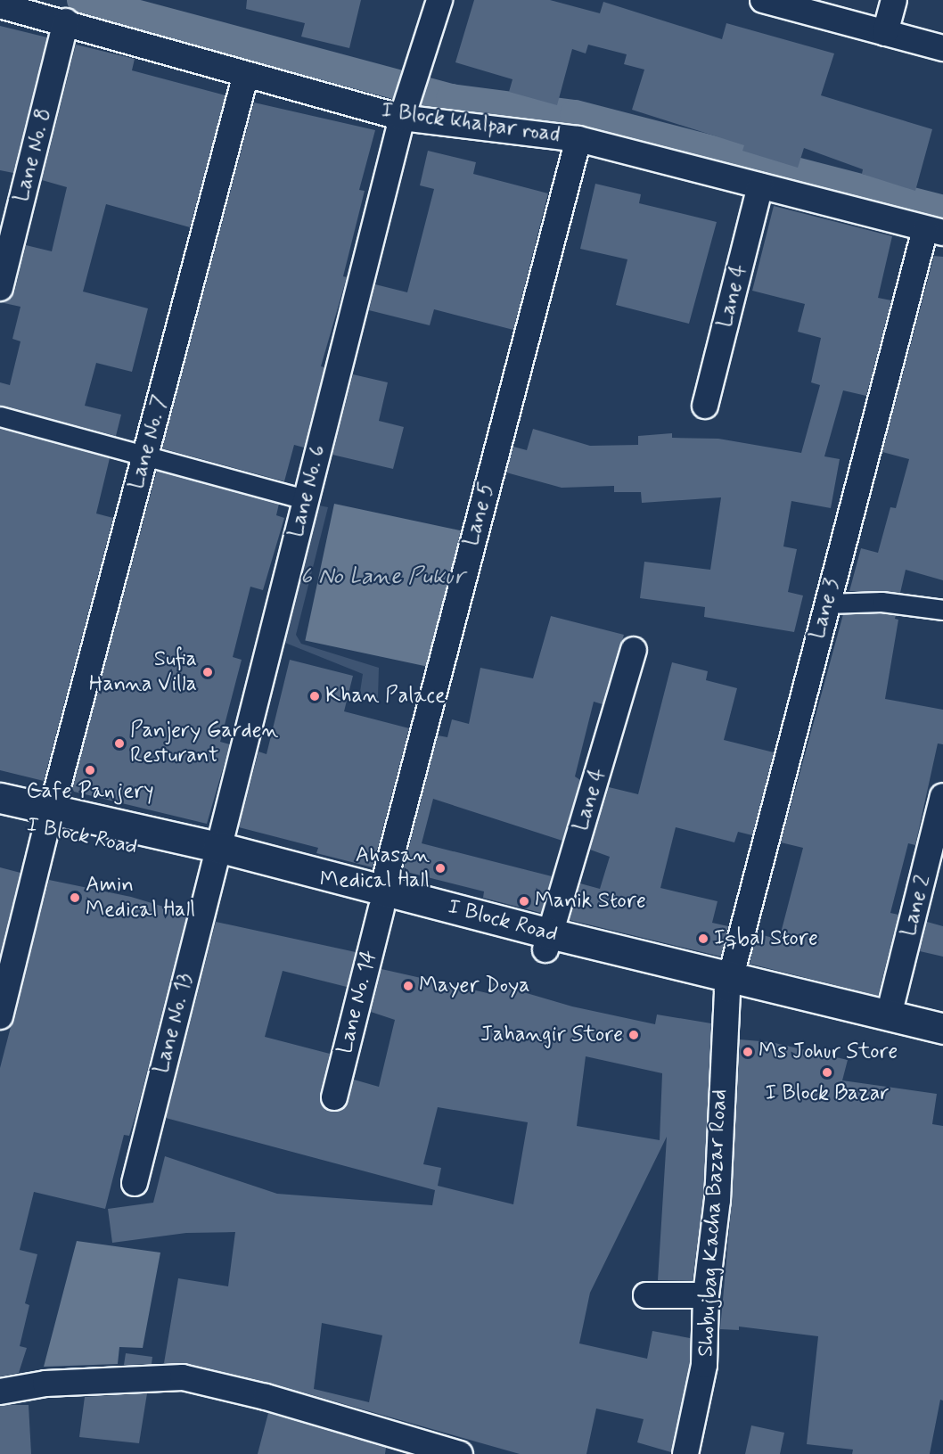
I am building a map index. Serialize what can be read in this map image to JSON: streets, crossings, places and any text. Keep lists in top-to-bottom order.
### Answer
{
  "streets": {
    "street": [
      "I Block khalpar road",
      "Lane No. 8",
      "Lane 4",
      "Lane No. 7",
      "Lane No. 6",
      "Lane 5",
      "Lane 3",
      "I Block Road",
      "Lane 2",
      "Lane No. 14",
      "Lane No. 13",
      "Shobujbag Kacha Bazar Road"
    ]
  },
  "crossings": [
    ["I Block khalpar road", "Lane No. 8"],
    ["I Block khalpar road", "Lane 4"],
    ["I Block khalpar road", "Lane No. 7"],
    ["I Block khalpar road", "Lane No. 6"],
    ["I Block khalpar road", "Lane 5"],
    ["I Block khalpar road", "Lane 3"],
    ["Lane 4", "I Block Road"],
    ["Lane No. 7", "I Block Road"],
    ["Lane No. 6", "I Block Road"],
    ["Lane No. 6", "Lane No. 13"],
    ["Lane 5", "I Block Road"],
    ["Lane 5", "Lane No. 14"],
    ["Lane 3", "I Block Road"],
    ["Lane 3", "Shobujbag Kacha Bazar Road"],
    ["I Block Road", "Lane 2"],
    ["I Block Road", "Lane No. 14"],
    ["I Block Road", "Lane No. 13"],
    ["I Block Road", "Shobujbag Kacha Bazar Road"]
  ],
  "water": ["6 No Lane Pukur"],
  "places": [
    "Sufia Hanna Villa",
    "Khan Palace",
    "Panjery Garden Resturant",
    "Cafe Panjery",
    "Ahasan Medical Hall",
    "Amin Medical Hall",
    "Manik Store",
    "Iqbal Store",
    "Mayer Doya",
    "Jahangir Store",
    "Ms Johur Store",
    "I Block Bazar"
  ]
}
